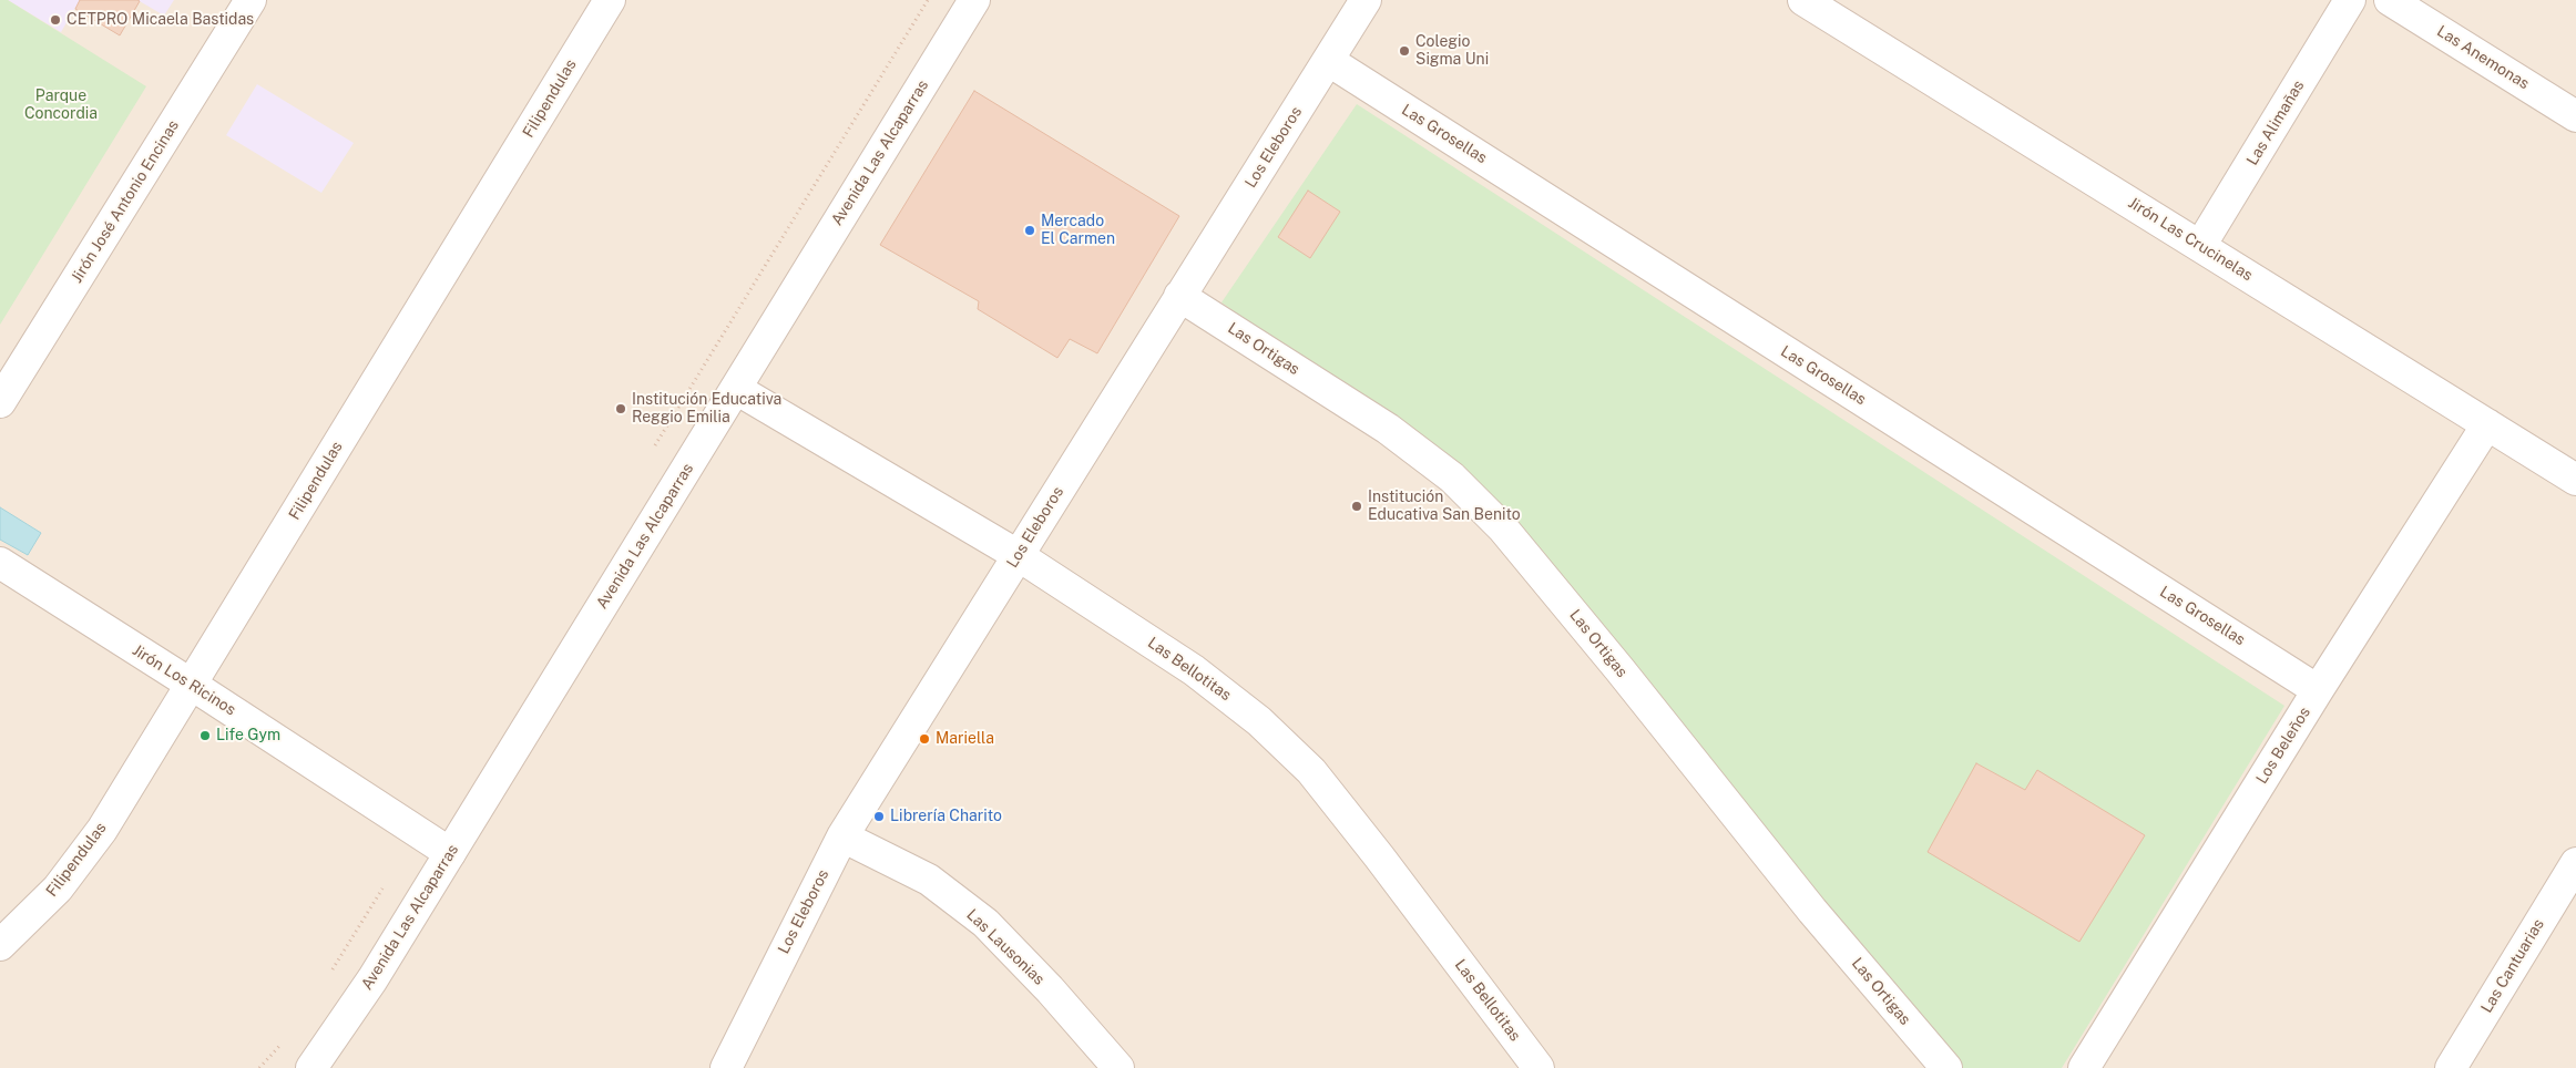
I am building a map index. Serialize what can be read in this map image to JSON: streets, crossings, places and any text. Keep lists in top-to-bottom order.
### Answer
{
  "streets": {
    "street": [
      "Las Anemonas",
      "Filipendulas",
      "Las Alimañas",
      "Las Grosellas",
      "Los Eleboros",
      "Avenida Las Alcaparras",
      "Jirón José Antonio Encinas",
      "Jirón Las Crucinelas",
      "Las Ortigas",
      "Las Bellotitas",
      "Jirón Los Ricinos",
      "Los Beleños",
      "Las Lausonias",
      "Las Cantuarias"
    ]
  },
  "crossings": [
    ["Filipendulas", "Jirón Los Ricinos"],
    ["Las Alimañas", "Jirón Las Crucinelas"],
    ["Las Grosellas", "Los Eleboros"],
    ["Las Grosellas", "Los Beleños"],
    ["Los Eleboros", "Las Ortigas"],
    ["Los Eleboros", "Las Bellotitas"],
    ["Los Eleboros", "Las Lausonias"],
    ["Avenida Las Alcaparras", "Las Bellotitas"],
    ["Avenida Las Alcaparras", "Jirón Los Ricinos"],
    ["Jirón Las Crucinelas", "Los Beleños"]
  ],
  "parks": ["Parque Concordia"],
  "places": [
    "CETPRO Micaela Bastidas",
    "Colegio Sigma Uni",
    "Mercado El Carmen",
    "Institución Educativa Reggio Emilia",
    "Institución Educativa San Benito",
    "Life Gym",
    "Mariella",
    "Librería Charito"
  ]
}
